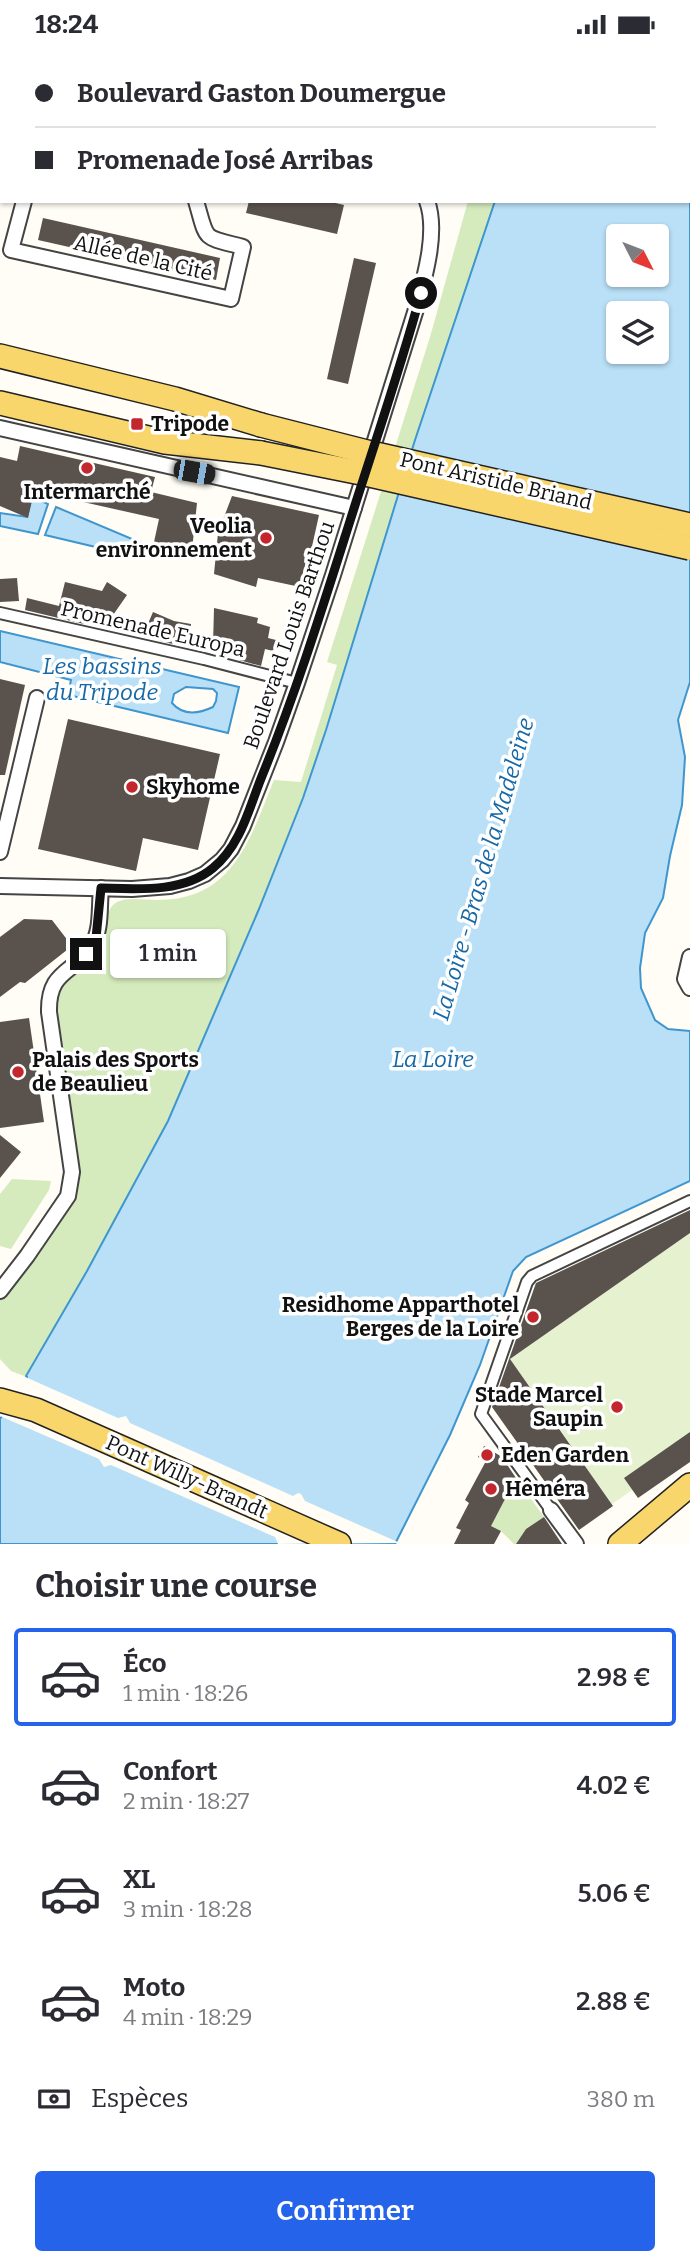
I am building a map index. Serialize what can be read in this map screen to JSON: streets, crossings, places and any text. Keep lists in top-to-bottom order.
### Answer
{
  "streets": {
    "main road": ["Pont Aristide Briand", "Pont Willy-Brandt"],
    "street": ["Allée de la Cité", "Promenade Europa", "Boulevard Louis Barthou"]
  },
  "crossings": [
    ["Promenade Europa", "Boulevard Louis Barthou"]
  ],
  "water": ["Les bassins du Tripode", "La Loire - Bras de la Madeleine", "La Loire"],
  "places": {
    "transit": ["Tripode"],
    "other": [
      "Intermarché",
      "Veolia environnement",
      "Skyhome",
      "Palais des Sports de Beaulieu",
      "Residhome Apparthotel Berges de la Loire",
      "Stade Marcel Saupin",
      "Eden Garden",
      "Hêméra"
    ]
  },
  "north": "bottom right",
  "page": {
    "status": "18:24",
    "banner": ["Boulevard Gaston Doumergue", "Promenade José Arribas"],
    "bubble": "1 min",
    "heading": "Choisir une course",
    "list": [
      {
        "name": "Éco",
        "note": "1 min · 18:26",
        "value": "2.98 €"
      },
      {
        "name": "Confort",
        "note": "2 min · 18:27",
        "value": "4.02 €"
      },
      {
        "name": "XL",
        "note": "3 min · 18:28",
        "value": "5.06 €"
      },
      {
        "name": "Moto",
        "note": "4 min · 18:29",
        "value": "2.88 €"
      }
    ],
    "pay": ["Espèces", "380 m"],
    "buttons": "Confirmer"
  }
}
